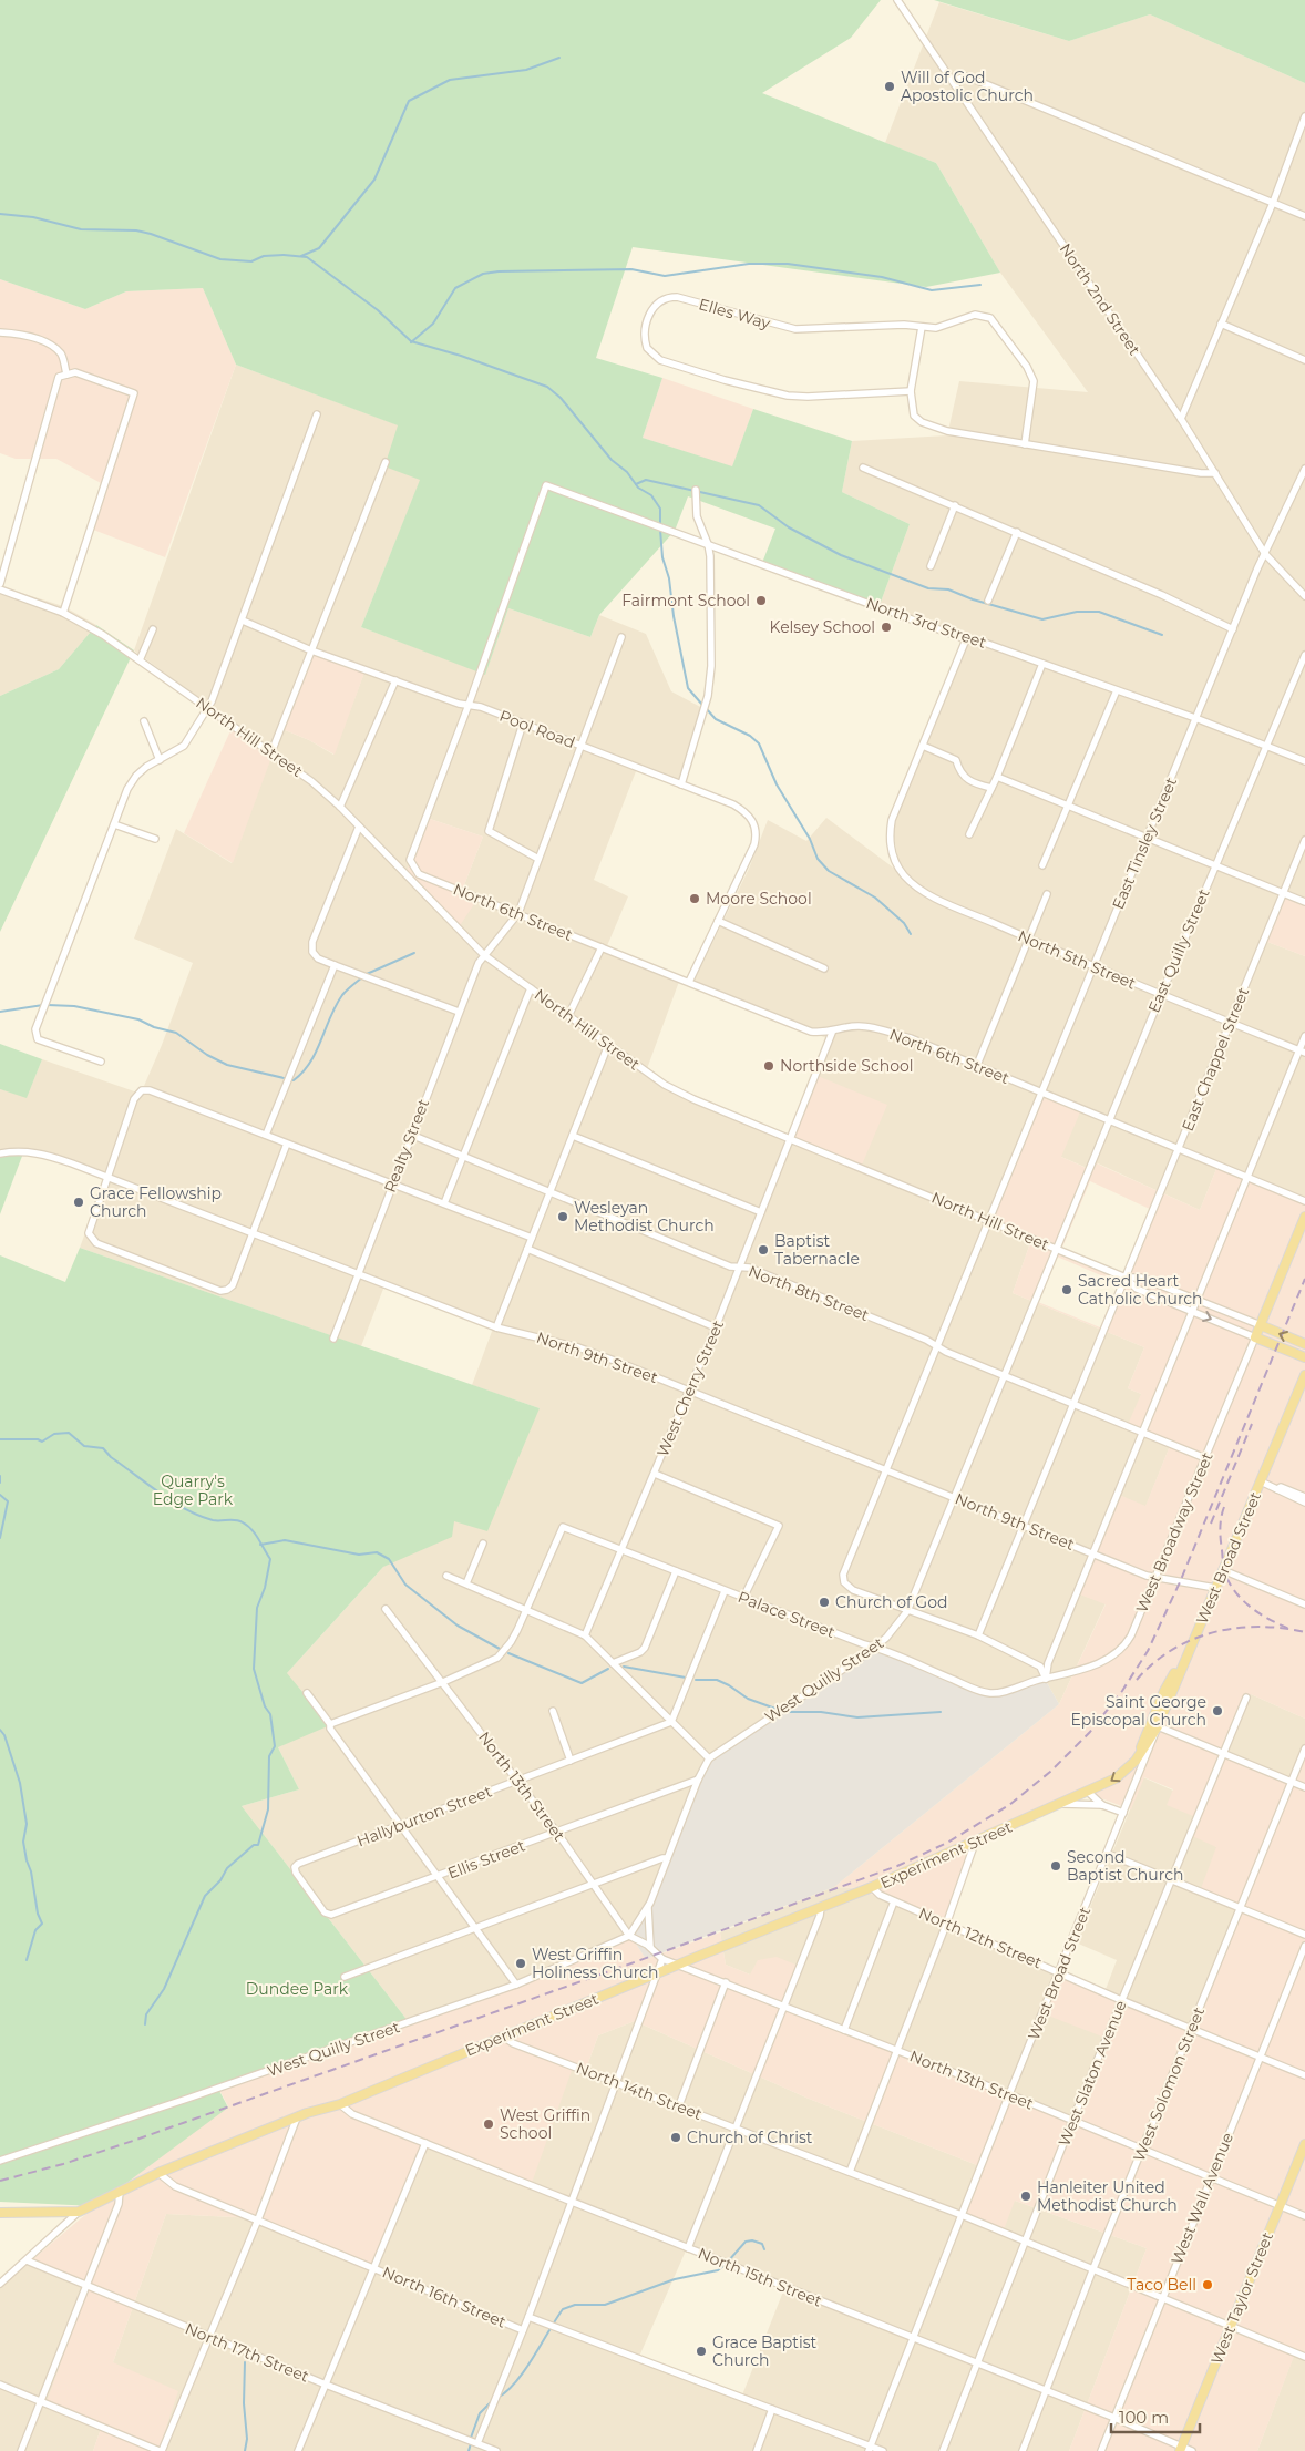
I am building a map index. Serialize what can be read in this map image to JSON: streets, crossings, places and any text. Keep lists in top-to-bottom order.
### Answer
{
  "streets": {
    "main road": ["West Broad Street", "Experiment Street", "West Taylor Street"],
    "street": [
      "North 2nd Street",
      "Elles Way",
      "North 3rd Street",
      "Pool Road",
      "North Hill Street",
      "East Tinsley Street",
      "North 6th Street",
      "East Quilly Street",
      "North 5th Street",
      "East Chappel Street",
      "Realty Street",
      "North 8th Street",
      "North 9th Street",
      "West Cherry Street",
      "West Broadway Street",
      "Palace Street",
      "West Quilly Street",
      "North 13th Street",
      "Hallyburton Street",
      "Ellis Street",
      "North 12th Street",
      "West Slaton Avenue",
      "West Solomon Street",
      "North 14th Street",
      "West Wall Avenue",
      "North 15th Street",
      "North 16th Street",
      "North 17th Street"
    ]
  },
  "crossings": [
    ["North 2nd Street", "East Tinsley Street"],
    ["North 3rd Street", "Pool Road"],
    ["North 3rd Street", "East Tinsley Street"],
    ["North 3rd Street", "North 6th Street"],
    ["North 3rd Street", "East Quilly Street"],
    ["Pool Road", "North 6th Street"],
    ["Pool Road", "Realty Street"],
    ["North Hill Street", "East Tinsley Street"],
    ["North Hill Street", "East Quilly Street"],
    ["North Hill Street", "East Chappel Street"],
    ["North Hill Street", "Realty Street"],
    ["North Hill Street", "West Cherry Street"],
    ["North Hill Street", "West Quilly Street"],
    ["East Tinsley Street", "North 6th Street"],
    ["East Tinsley Street", "North 5th Street"],
    ["East Tinsley Street", "North 8th Street"],
    ["East Tinsley Street", "North 9th Street"],
    ["East Tinsley Street", "West Quilly Street"],
    ["North 6th Street", "East Quilly Street"],
    ["North 6th Street", "East Chappel Street"],
    ["North 6th Street", "Realty Street"],
    ["North 6th Street", "West Cherry Street"],
    ["East Quilly Street", "North 5th Street"],
    ["East Quilly Street", "West Quilly Street"],
    ["North 5th Street", "East Chappel Street"],
    ["East Chappel Street", "North 8th Street"],
    ["East Chappel Street", "North 9th Street"],
    ["Realty Street", "North 8th Street"],
    ["Realty Street", "North 9th Street"],
    ["North 8th Street", "West Cherry Street"],
    ["North 8th Street", "West Broadway Street"],
    ["North 8th Street", "West Quilly Street"],
    ["North 9th Street", "West Cherry Street"],
    ["North 9th Street", "West Broadway Street"],
    ["North 9th Street", "West Broad Street"],
    ["North 9th Street", "West Quilly Street"],
    ["West Cherry Street", "Palace Street"],
    ["West Broadway Street", "Palace Street"],
    ["West Broad Street", "North 13th Street"],
    ["West Broad Street", "Experiment Street"],
    ["West Broad Street", "North 12th Street"],
    ["West Broad Street", "North 14th Street"],
    ["West Broad Street", "North 15th Street"],
    ["West Broad Street", "North 16th Street"],
    ["Palace Street", "West Quilly Street"],
    ["West Quilly Street", "North 13th Street"],
    ["West Quilly Street", "Ellis Street"],
    ["North 13th Street", "Hallyburton Street"],
    ["North 13th Street", "Experiment Street"],
    ["North 13th Street", "Ellis Street"],
    ["North 13th Street", "West Slaton Avenue"],
    ["North 13th Street", "West Solomon Street"],
    ["North 13th Street", "West Wall Avenue"],
    ["North 13th Street", "West Taylor Street"],
    ["Hallyburton Street", "Ellis Street"],
    ["Experiment Street", "North 12th Street"],
    ["Experiment Street", "North 14th Street"],
    ["Experiment Street", "North 15th Street"],
    ["Experiment Street", "North 16th Street"],
    ["North 12th Street", "West Slaton Avenue"],
    ["North 12th Street", "West Solomon Street"],
    ["North 12th Street", "West Wall Avenue"],
    ["West Slaton Avenue", "North 14th Street"],
    ["West Slaton Avenue", "North 15th Street"],
    ["West Solomon Street", "North 14th Street"],
    ["West Solomon Street", "North 15th Street"],
    ["North 14th Street", "West Wall Avenue"],
    ["North 14th Street", "West Taylor Street"],
    ["West Wall Avenue", "North 15th Street"],
    ["North 15th Street", "West Taylor Street"]
  ],
  "parks": ["Quarry's Edge Park", "Dundee Park"],
  "places": [
    "Will of God Apostolic Church",
    "Fairmont School",
    "Kelsey School",
    "Moore School",
    "Northside School",
    "Grace Fellowship Church",
    "Wesleyan Methodist Church",
    "Baptist Tabernacle",
    "Sacred Heart Catholic Church",
    "Church of God",
    "Saint George Episcopal Church",
    "Second Baptist Church",
    "West Griffin Holiness Church",
    "West Griffin School",
    "Church of Christ",
    "Hanleiter United Methodist Church",
    "Taco Bell",
    "Grace Baptist Church"
  ],
  "scale_bar": "100 m"
}
